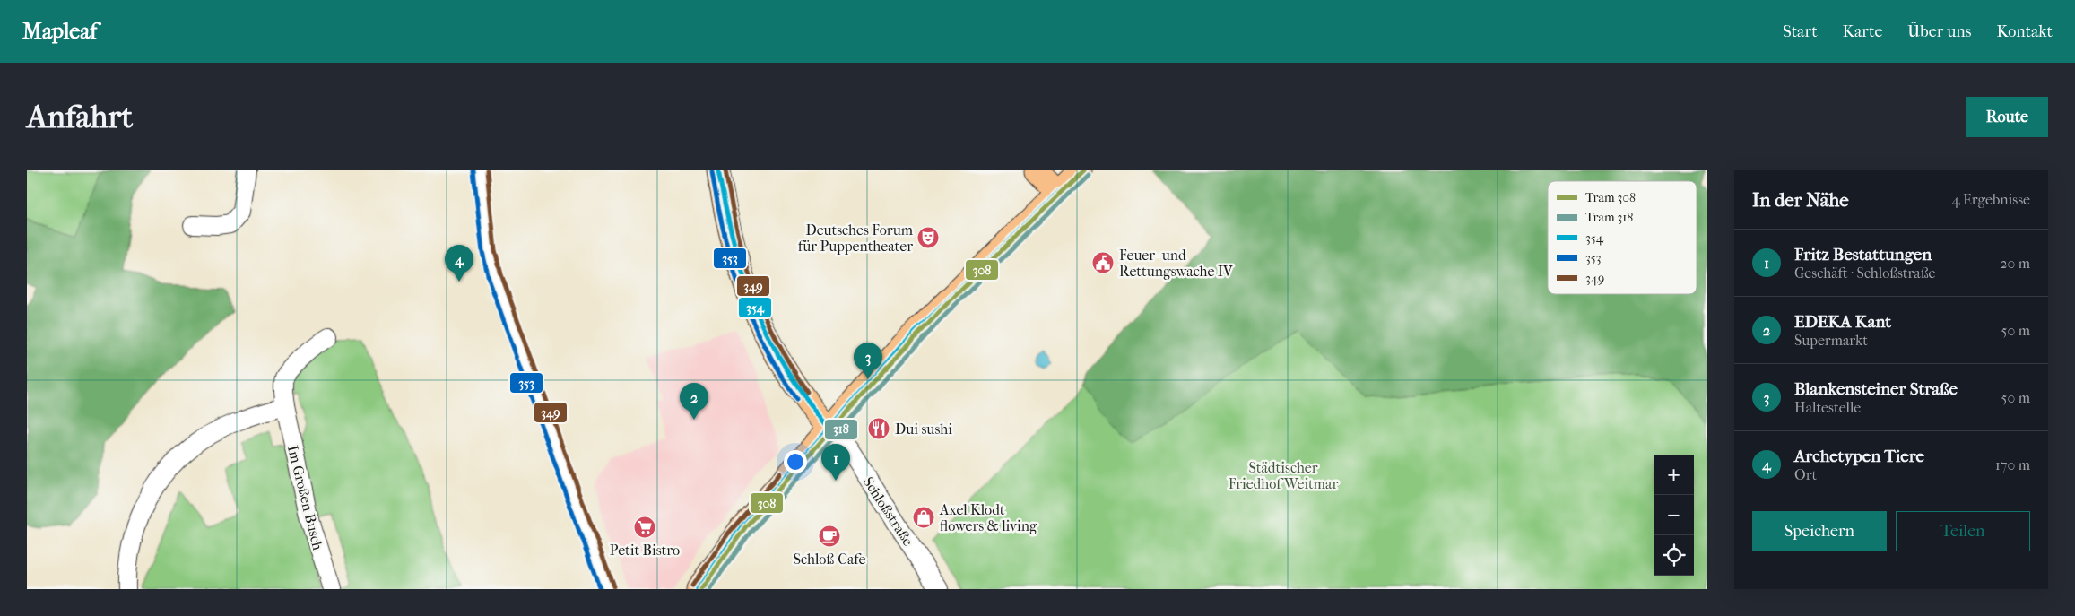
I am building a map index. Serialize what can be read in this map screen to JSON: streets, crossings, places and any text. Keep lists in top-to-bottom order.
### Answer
{
  "streets": {
    "main road": ["Schloßstraße"],
    "street": ["Im Großen Busch"]
  },
  "parks": ["Städtischer Friedhof Weitmar"],
  "places": {
    "theatre": ["Deutsches Forum für Puppentheater"],
    "public building": ["Feuer- und Rettungswache IV"],
    "restaurant": ["Dui sushi"],
    "shop": ["Axel Klodt flowers & living"],
    "supermarket": ["Petit Bistro"],
    "cafe": ["Schloß-Cafe"]
  },
  "lines": [
    "tram line 308",
    "transit line 354",
    "transit line 349",
    "transit line 353",
    "tram line 318"
  ],
  "legend": [
    "Tram 308",
    "Tram 318",
    "354",
    "353",
    "349"
  ],
  "page": {
    "header": "Mapleaf",
    "nav": [
      "Start",
      "Karte",
      "Über uns",
      "Kontakt"
    ],
    "buttons": [
      "Route",
      ["Speichern", "Teilen"]
    ],
    "title": "Anfahrt",
    "heading": ["In der Nähe", "4 Ergebnisse"],
    "list": [
      {
        "mark": "1",
        "name": "Fritz Bestattungen",
        "note": "Geschäft · Schloßstraße",
        "value": "20 m"
      },
      {
        "mark": "2",
        "name": "EDEKA Kant",
        "note": "Supermarkt",
        "value": "50 m"
      },
      {
        "mark": "3",
        "name": "Blankensteiner Straße",
        "note": "Haltestelle",
        "value": "50 m"
      },
      {
        "mark": "4",
        "name": "Archetypen Tiere",
        "note": "Ort",
        "value": "170 m"
      }
    ],
    "pins": [
      "4",
      "3",
      "2",
      "1"
    ],
    "map_buttons": ["+", "−"]
  }
}
